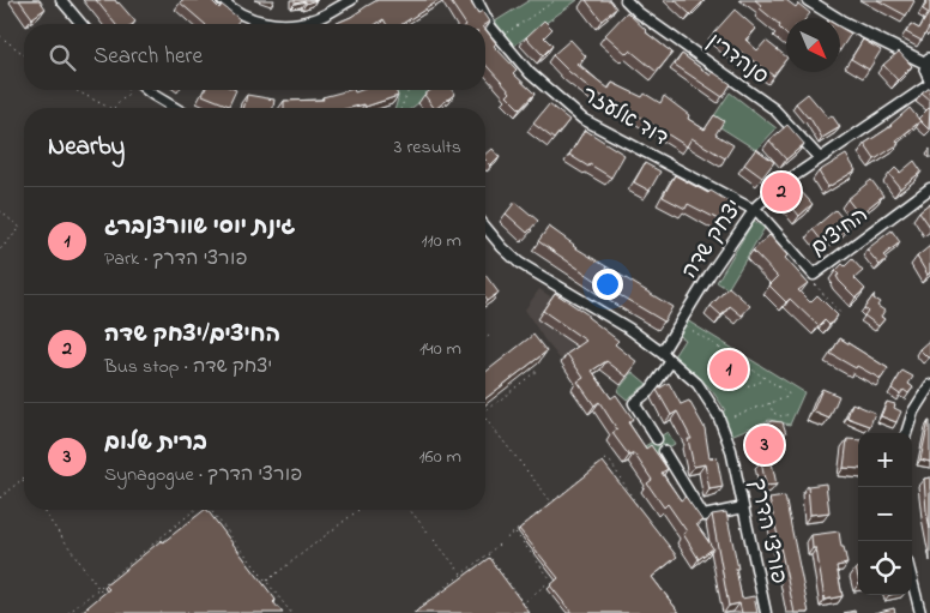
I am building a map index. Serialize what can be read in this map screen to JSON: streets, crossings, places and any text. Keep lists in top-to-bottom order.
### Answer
{
  "streets": {
    "street": [
      "סנהדרין",
      "דוד אלעזר",
      "החיצים",
      "יצחק שדה",
      "פורצי הדרך"
    ]
  },
  "crossings": [
    ["סנהדרין", "יצחק שדה"],
    ["דוד אלעזר", "החיצים"],
    ["דוד אלעזר", "יצחק שדה"],
    ["החיצים", "יצחק שדה"],
    ["יצחק שדה", "פורצי הדרך"]
  ],
  "north": "bottom right",
  "page": {
    "search": "Search here",
    "heading": ["Nearby", "3 results"],
    "pins": ["2", "1", "3"],
    "list": [
      {
        "mark": "1",
        "name": "גינת יוסי שוורצנברג",
        "note": "Park · פורצי הדרך",
        "value": "110 m"
      },
      {
        "mark": "2",
        "name": "החיצים/יצחק שדה",
        "note": "Bus stop · יצחק שדה",
        "value": "140 m"
      },
      {
        "mark": "3",
        "name": "ברית שלום",
        "note": "Synagogue · פורצי הדרך",
        "value": "160 m"
      }
    ],
    "map_buttons": ["+", "−"]
  }
}
